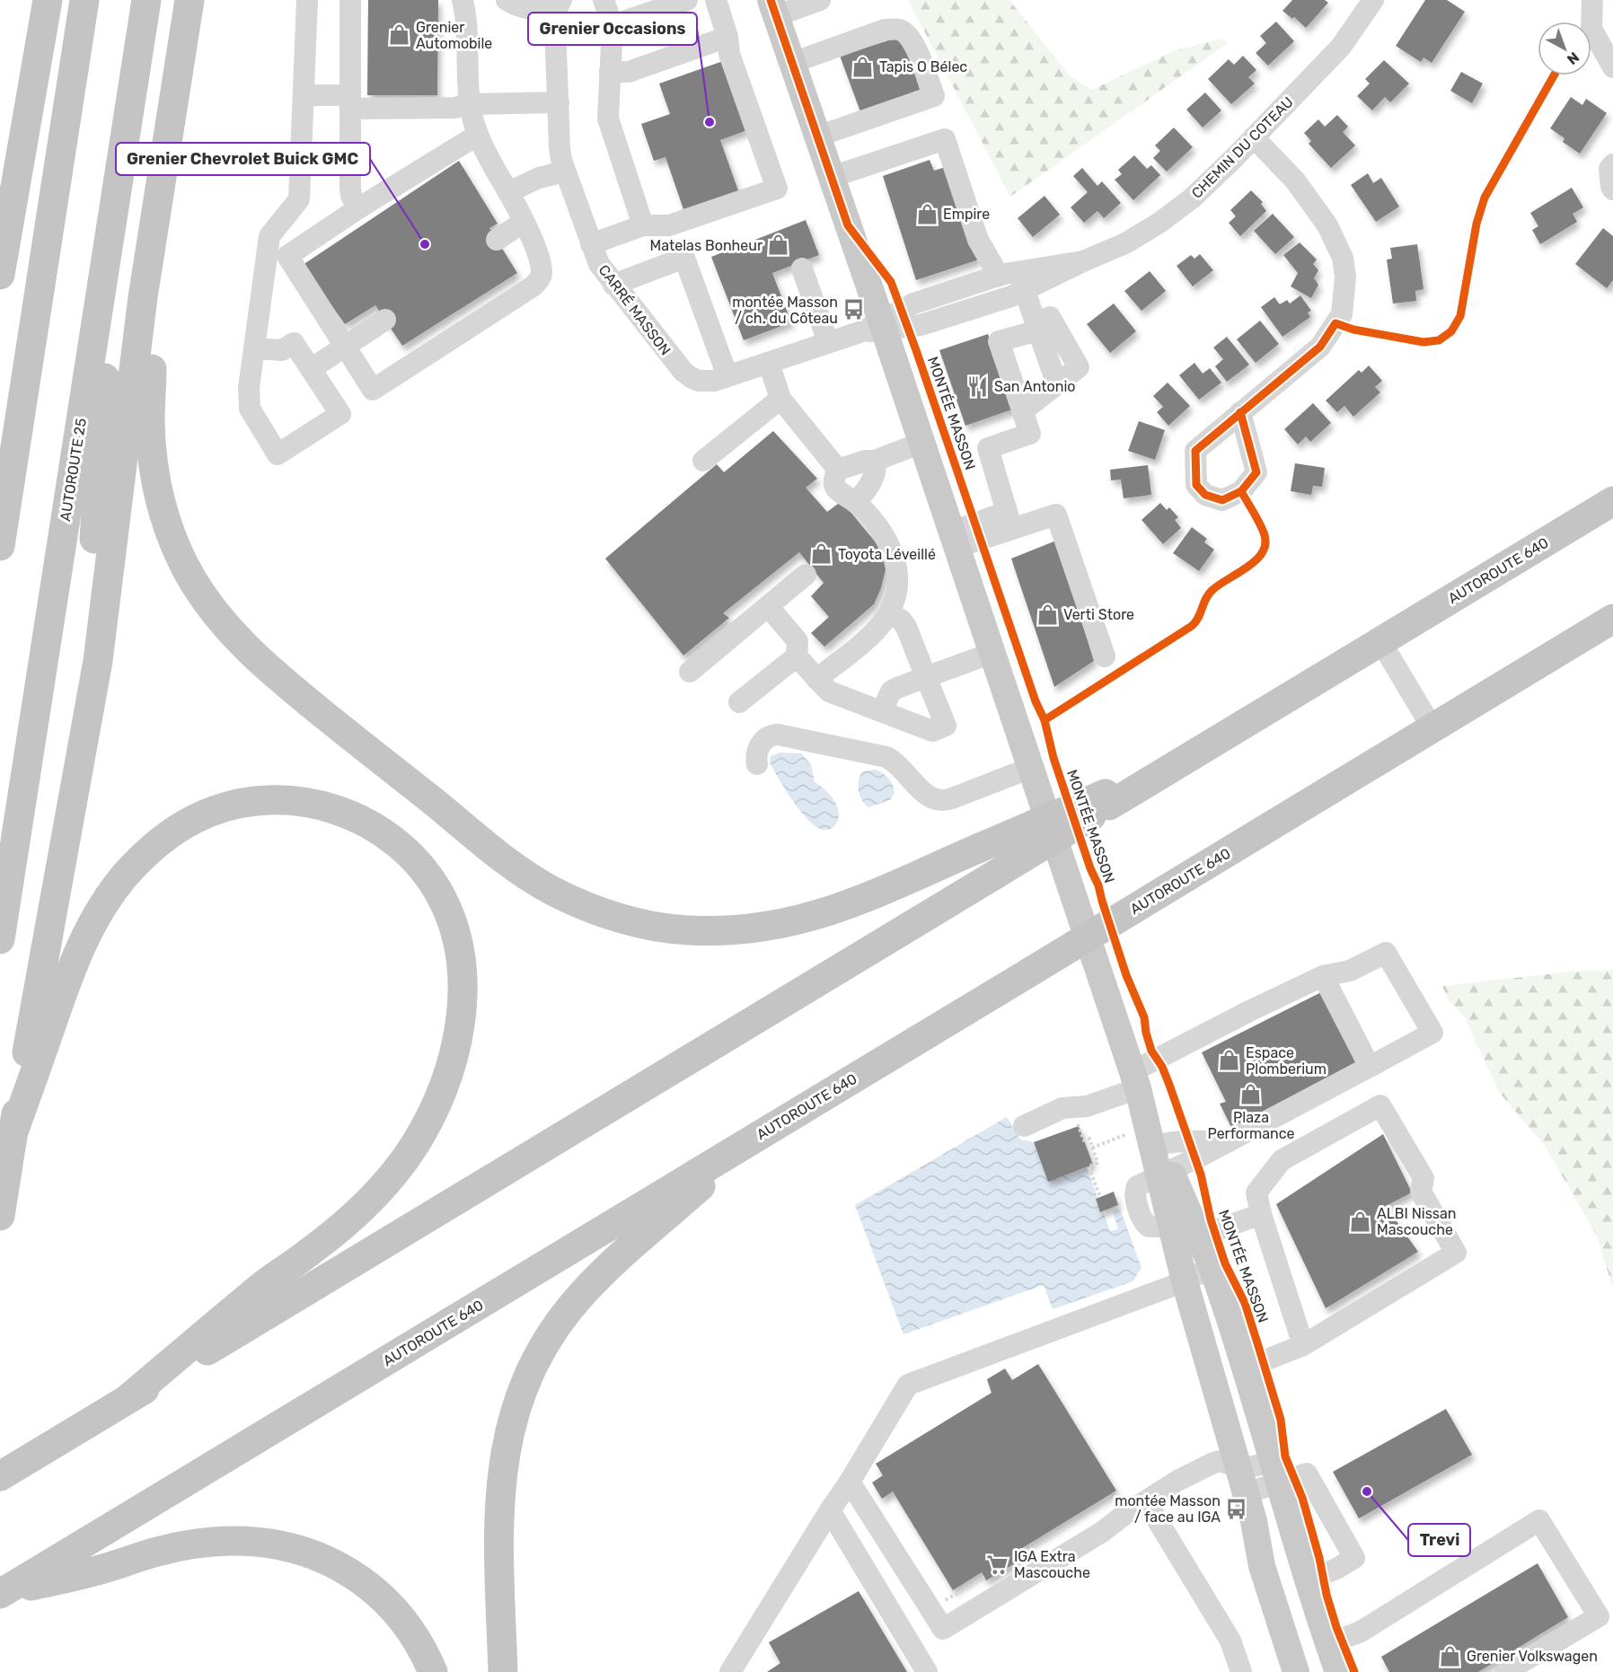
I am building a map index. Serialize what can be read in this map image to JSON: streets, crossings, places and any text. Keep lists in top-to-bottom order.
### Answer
{
  "streets": {
    "highway": ["AUTOROUTE 25", "AUTOROUTE 640"],
    "main road": ["MONTÉE MASSON"],
    "street": ["CHEMIN DU COTEAU", "CARRÉ MASSON"]
  },
  "crossings": [
    ["CHEMIN DU COTEAU", "CARRÉ MASSON"],
    ["CHEMIN DU COTEAU", "MONTÉE MASSON"],
    ["CARRÉ MASSON", "MONTÉE MASSON"]
  ],
  "places": {
    "shop": [
      "Grenier Automobile",
      "Tapis O Bélec",
      "Empire",
      "Matelas Bonheur",
      "Toyota Léveillé",
      "Verti Store",
      "Espace Plomberium",
      "Plaza Performance",
      "ALBI Nissan Mascouche",
      "Grenier Volkswagen"
    ],
    "other": ["Grenier Occasions", "Grenier Chevrolet Buick GMC", "Trevi"],
    "bus stop": ["montée Masson / ch. du Côteau", "montée Masson / face au IGA"],
    "restaurant": ["San Antonio"],
    "supermarket": ["IGA Extra Mascouche"]
  },
  "north": "bottom right"
}
